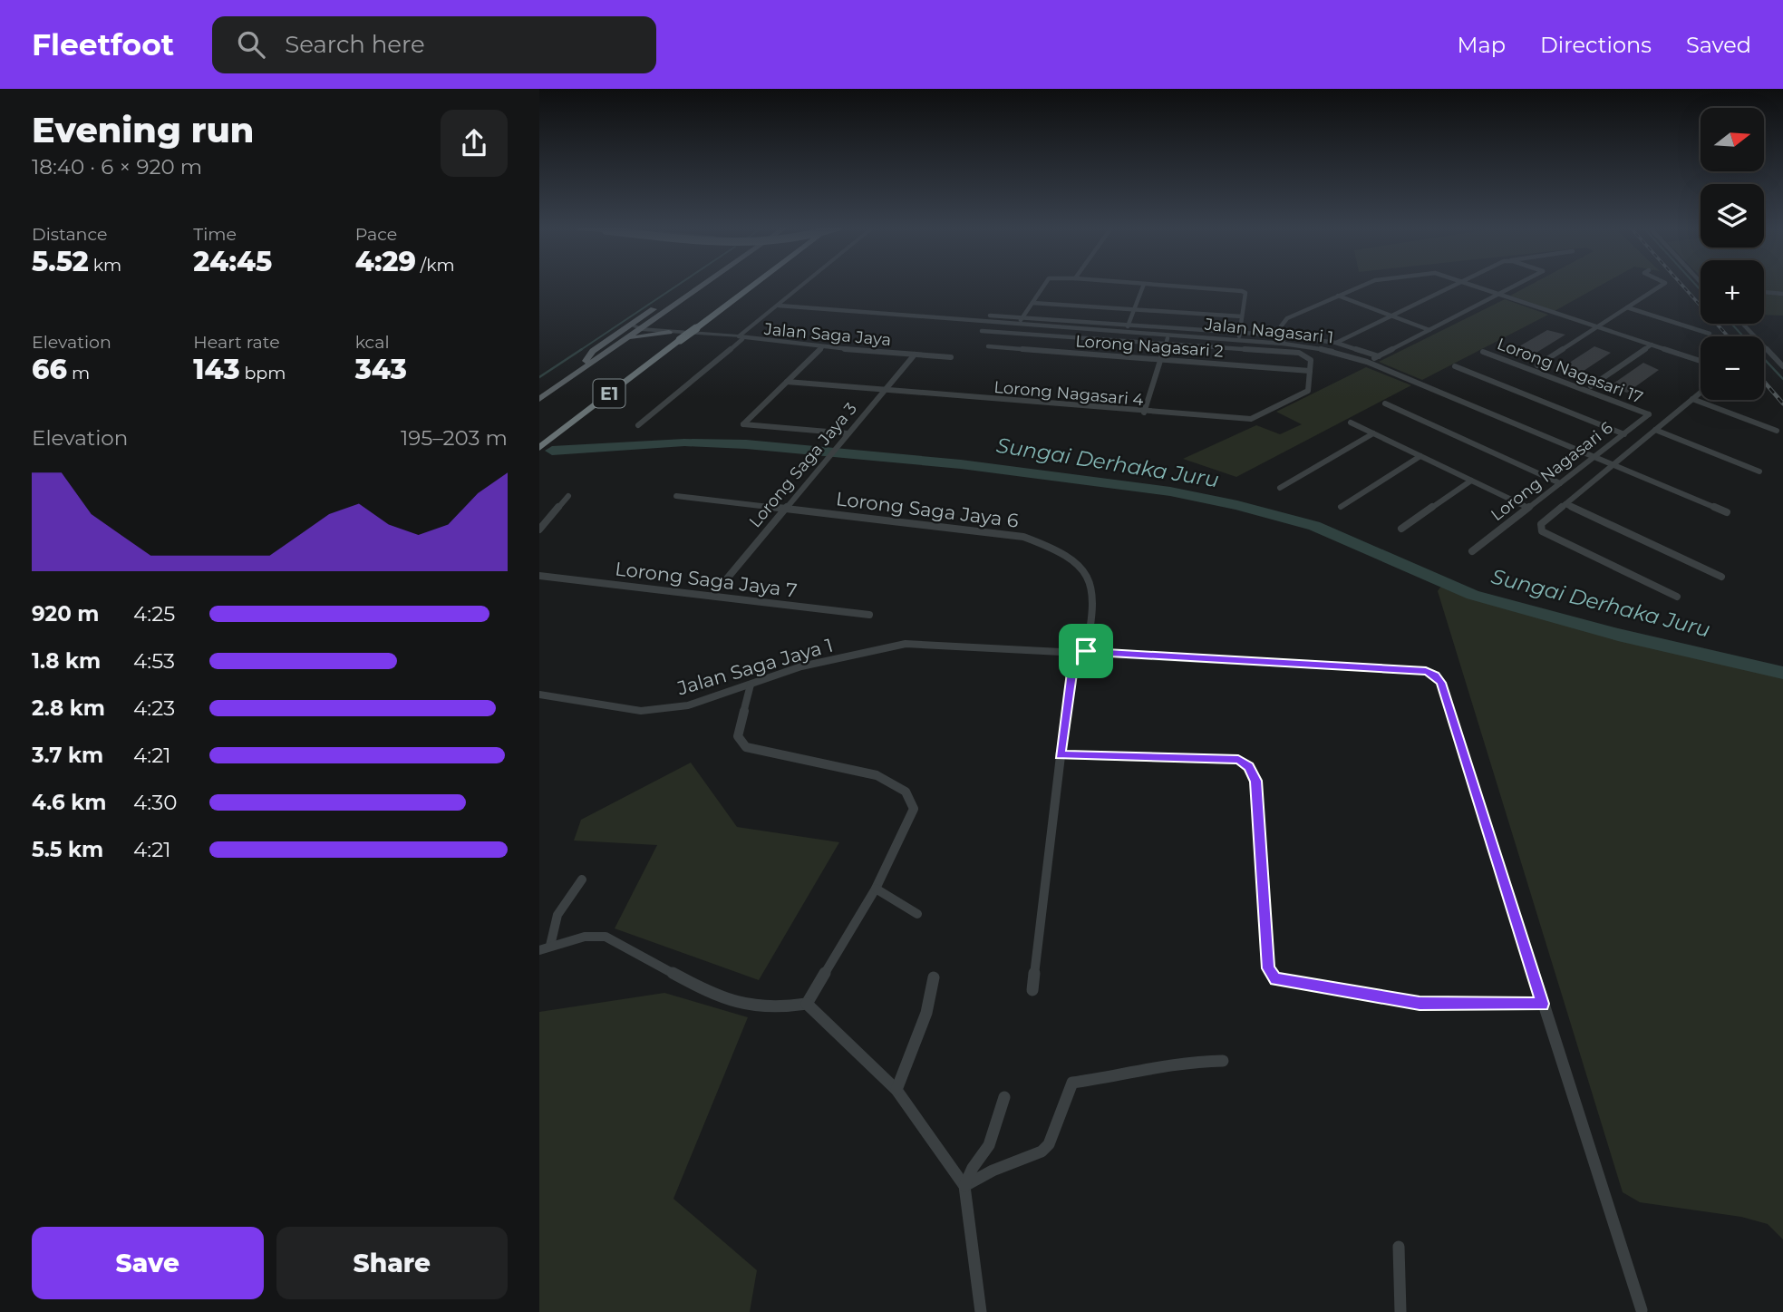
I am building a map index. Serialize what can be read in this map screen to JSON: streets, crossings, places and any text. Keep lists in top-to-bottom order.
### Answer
{
  "streets": {
    "highway": ["E1"],
    "street": [
      "Jalan Nagasari 1",
      "Jalan Saga Jaya",
      "Lorong Nagasari 2",
      "Lorong Nagasari 17",
      "Lorong Nagasari 4",
      "Lorong Saga Jaya 3",
      "Lorong Nagasari 6",
      "Lorong Saga Jaya 6",
      "Lorong Saga Jaya 7",
      "Jalan Saga Jaya 1"
    ]
  },
  "crossings": [
    ["Jalan Nagasari 1", "Lorong Nagasari 6"],
    ["Jalan Saga Jaya", "Lorong Saga Jaya 3"],
    ["Lorong Nagasari 2", "Lorong Nagasari 4"],
    ["Lorong Nagasari 17", "Lorong Nagasari 6"],
    ["Lorong Nagasari 4", "Lorong Saga Jaya 3"],
    ["Lorong Saga Jaya 3", "Lorong Saga Jaya 6"],
    ["Lorong Saga Jaya 3", "Lorong Saga Jaya 7"],
    ["Lorong Saga Jaya 6", "Jalan Saga Jaya 1"]
  ],
  "water": ["Sungai Derhaka Juru"],
  "north": "right",
  "page": {
    "header": "Fleetfoot",
    "search": "Search here",
    "nav": ["Map", "Directions", "Saved"],
    "heading": ["Evening run", "18:40 · 6 × 920 m"],
    "map_buttons": ["+", "−"],
    "stats": [
      ["Distance", "5.52 km"],
      ["Time", "24:45"],
      ["Pace", "4:29 /km"],
      ["Elevation", "66 m"],
      ["Heart rate", "143 bpm"],
      ["kcal", "343"]
    ],
    "chart": ["Elevation", "195–203 m"],
    "list": [
      {
        "name": "920 m",
        "note": "4:25"
      },
      {
        "name": "1.8 km",
        "note": "4:53"
      },
      {
        "name": "2.8 km",
        "note": "4:23"
      },
      {
        "name": "3.7 km",
        "note": "4:21"
      },
      {
        "name": "4.6 km",
        "note": "4:30"
      },
      {
        "name": "5.5 km",
        "note": "4:21"
      }
    ],
    "buttons": ["Save", "Share"]
  }
}
